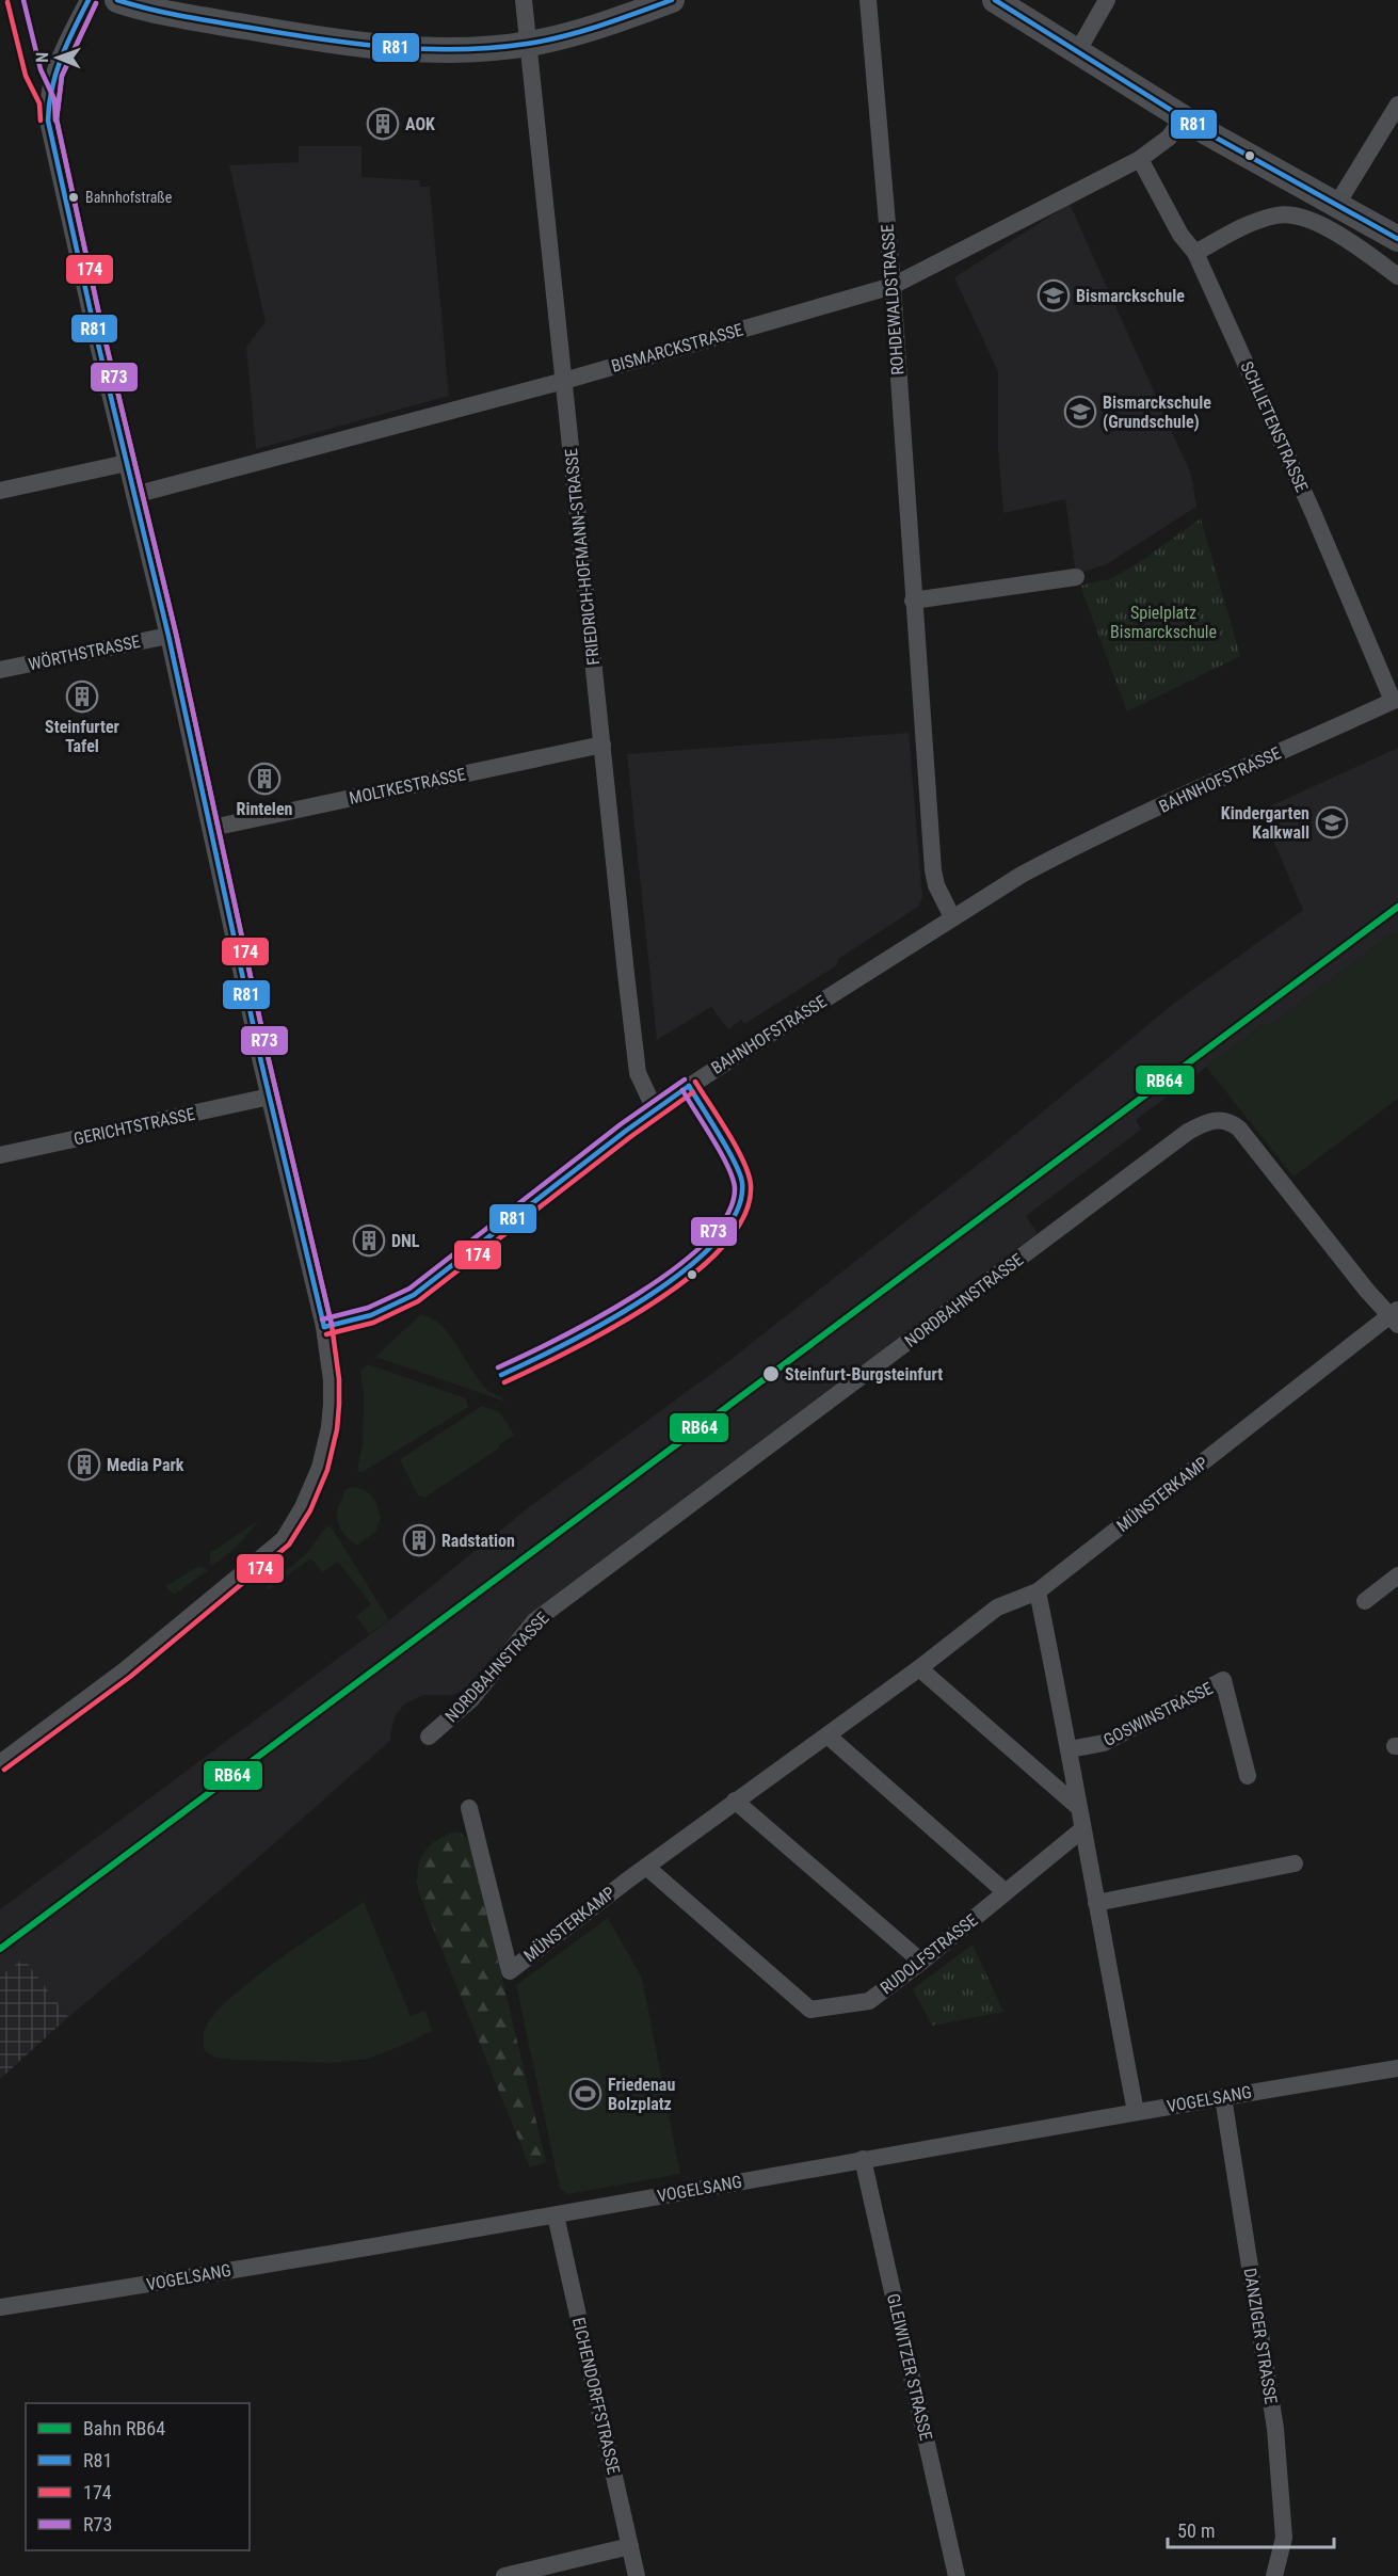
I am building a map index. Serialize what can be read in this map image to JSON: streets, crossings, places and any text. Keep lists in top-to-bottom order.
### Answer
{
  "streets": {
    "street": [
      "ROHDEWALDSTRASSE",
      "BISMARCKSTRASSE",
      "SCHLIETENSTRASSE",
      "FRIEDRICH-HOFMANN-STRASSE",
      "WÖRTHSTRASSE",
      "BAHNHOFSTRASSE",
      "MOLTKESTRASSE",
      "GERICHTSTRASSE",
      "NORDBAHNSTRASSE",
      "MÜNSTERKAMP",
      "GOSWINSTRASSE",
      "RUDOLFSTRASSE",
      "VOGELSANG",
      "DANZIGER STRASSE",
      "GLEIWITZER STRASSE",
      "EICHENDORFFSTRASSE"
    ]
  },
  "crossings": [
    ["ROHDEWALDSTRASSE", "BISMARCKSTRASSE"],
    ["ROHDEWALDSTRASSE", "BAHNHOFSTRASSE"],
    ["BISMARCKSTRASSE", "SCHLIETENSTRASSE"],
    ["BISMARCKSTRASSE", "FRIEDRICH-HOFMANN-STRASSE"],
    ["SCHLIETENSTRASSE", "BAHNHOFSTRASSE"],
    ["FRIEDRICH-HOFMANN-STRASSE", "BAHNHOFSTRASSE"],
    ["FRIEDRICH-HOFMANN-STRASSE", "MOLTKESTRASSE"],
    ["NORDBAHNSTRASSE", "MÜNSTERKAMP"],
    ["MÜNSTERKAMP", "RUDOLFSTRASSE"],
    ["VOGELSANG", "DANZIGER STRASSE"],
    ["VOGELSANG", "GLEIWITZER STRASSE"],
    ["VOGELSANG", "EICHENDORFFSTRASSE"]
  ],
  "parks": ["Spielplatz Bismarckschule"],
  "places": {
    "building": [
      "AOK",
      "Steinfurter Tafel",
      "Rintelen",
      "DNL",
      "Media Park",
      "Radstation"
    ],
    "other": ["Bahnhofstraße", "Steinfurt-Burgsteinfurt"],
    "school or university": ["Bismarckschule", "Bismarckschule (Grundschule)", "Kindergarten Kalkwall"],
    "sports": ["Friedenau Bolzplatz"]
  },
  "lines": [
    "transit line R81",
    "transit line R73",
    "transit line 174",
    "rail line RB64"
  ],
  "legend": [
    "Bahn RB64",
    "R81",
    "174",
    "R73"
  ],
  "scale_bar": "50 m",
  "north": "left"
}
